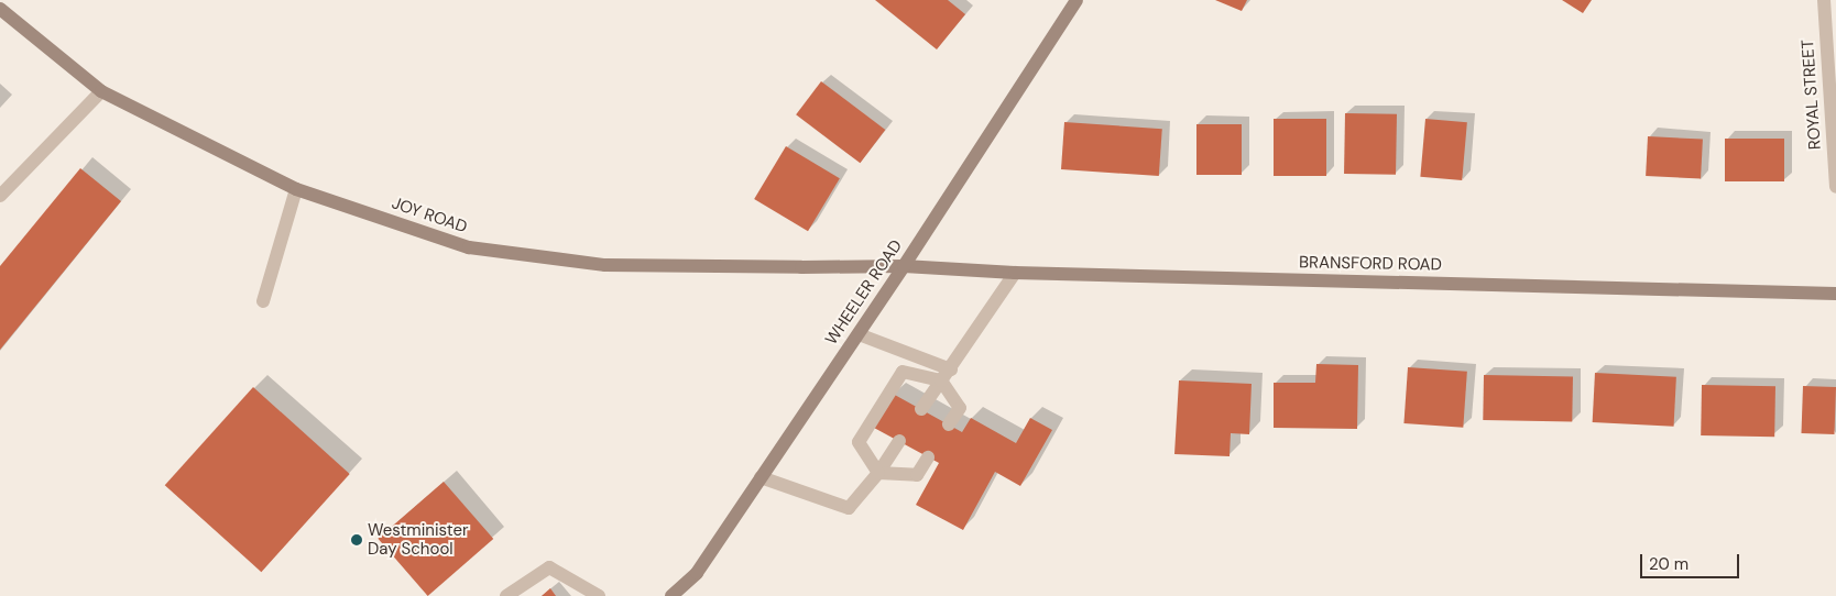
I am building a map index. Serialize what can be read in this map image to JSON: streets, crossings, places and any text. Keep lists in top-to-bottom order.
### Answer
{
  "streets": {
    "street": [
      "ROYAL STREET",
      "JOY ROAD",
      "BRANSFORD ROAD",
      "WHEELER ROAD"
    ]
  },
  "crossings": [
    ["JOY ROAD", "BRANSFORD ROAD"],
    ["JOY ROAD", "WHEELER ROAD"],
    ["BRANSFORD ROAD", "WHEELER ROAD"]
  ],
  "places": ["Westminister Day School"],
  "scale_bar": "20 m"
}
